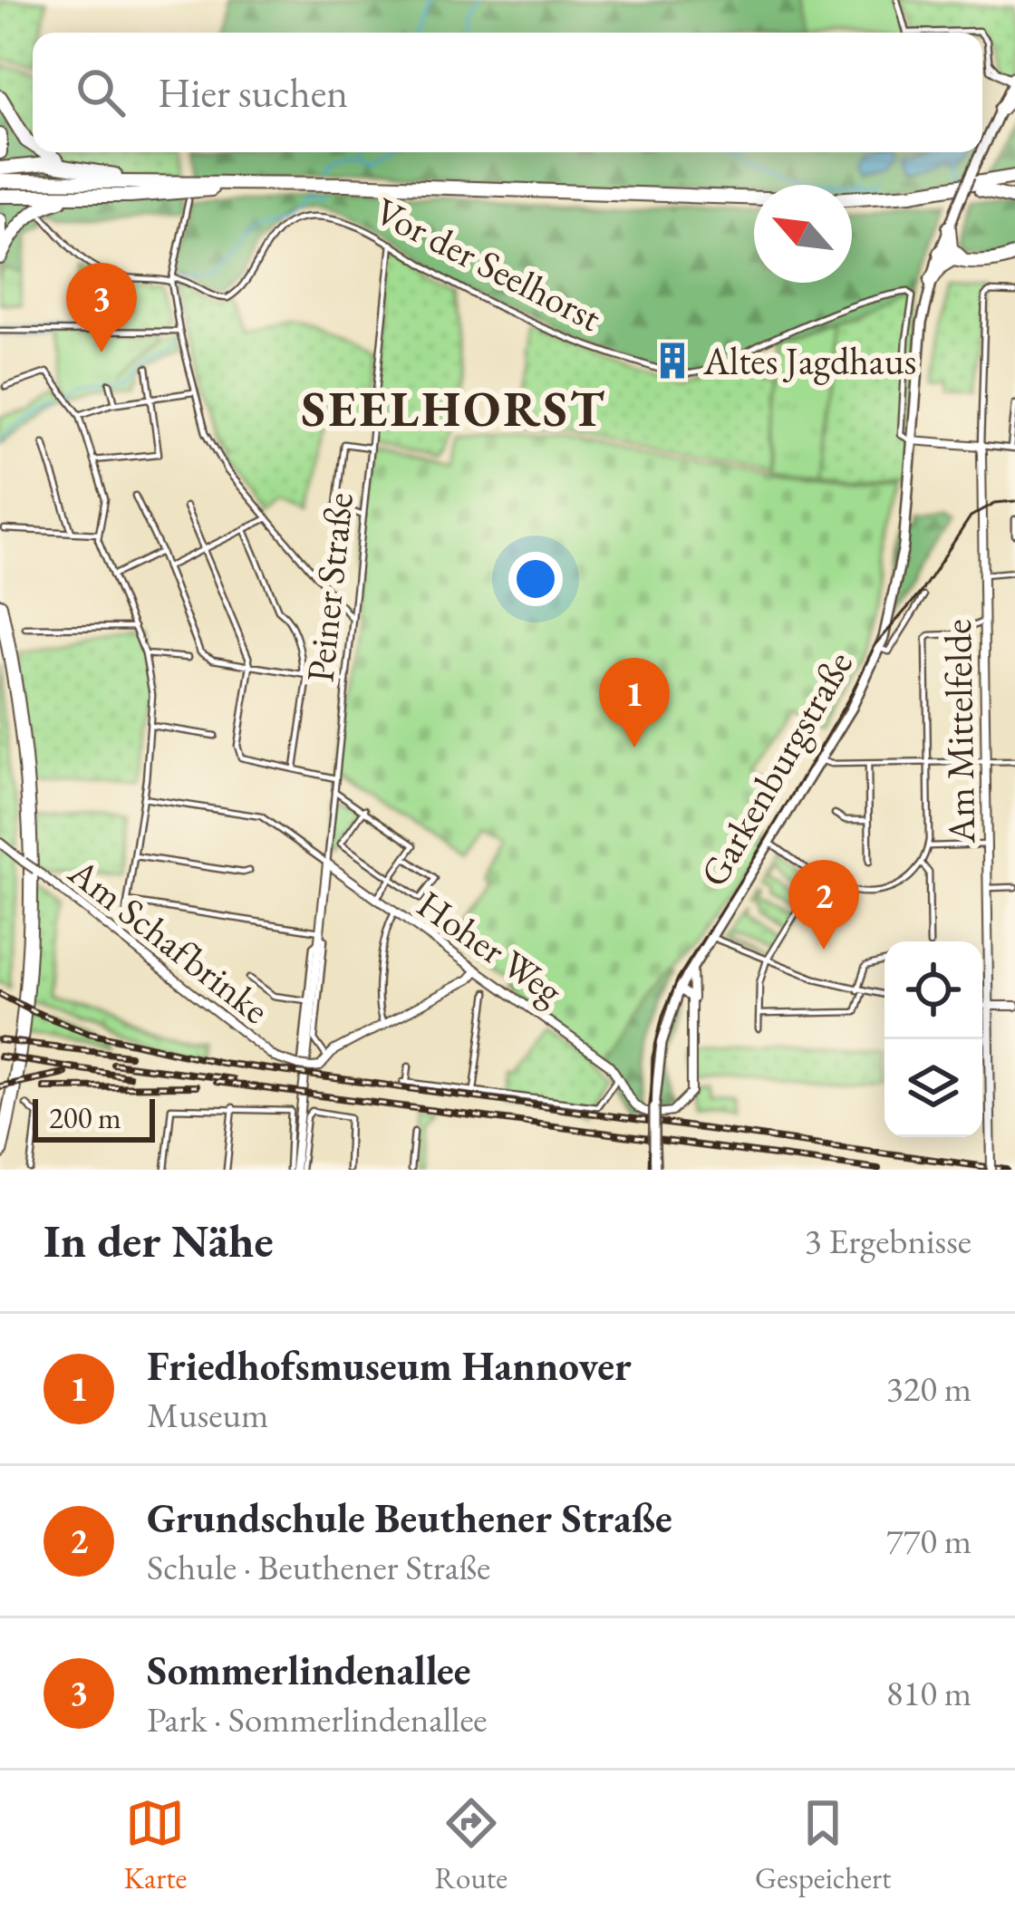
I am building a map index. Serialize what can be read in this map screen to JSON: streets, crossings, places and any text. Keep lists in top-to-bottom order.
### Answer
{
  "streets": {
    "main road": ["Garkenburgstraße"],
    "street": [
      "Vor der Seelhorst",
      "Peiner Straße",
      "Am Mittelfelde",
      "Am Schafbrinke",
      "Hoher Weg"
    ]
  },
  "crossings": [
    ["Vor der Seelhorst", "Peiner Straße"],
    ["Vor der Seelhorst", "Garkenburgstraße"],
    ["Peiner Straße", "Am Schafbrinke"],
    ["Peiner Straße", "Hoher Weg"]
  ],
  "districts": ["SEELHORST"],
  "places": {
    "building": ["Altes Jagdhaus"]
  },
  "scale_bar": "200 m",
  "north": "top left",
  "page": {
    "search": "Hier suchen",
    "pins": ["3", "1", "2"],
    "scale": "200 m",
    "heading": ["In der Nähe", "3 Ergebnisse"],
    "list": [
      {
        "mark": "1",
        "name": "Friedhofsmuseum Hannover",
        "note": "Museum",
        "value": "320 m"
      },
      {
        "mark": "2",
        "name": "Grundschule Beuthener Straße",
        "note": "Schule · Beuthener Straße",
        "value": "770 m"
      },
      {
        "mark": "3",
        "name": "Sommerlindenallee",
        "note": "Park · Sommerlindenallee",
        "value": "810 m"
      }
    ],
    "nav": ["Karte", "Route", "Gespeichert"]
  }
}
